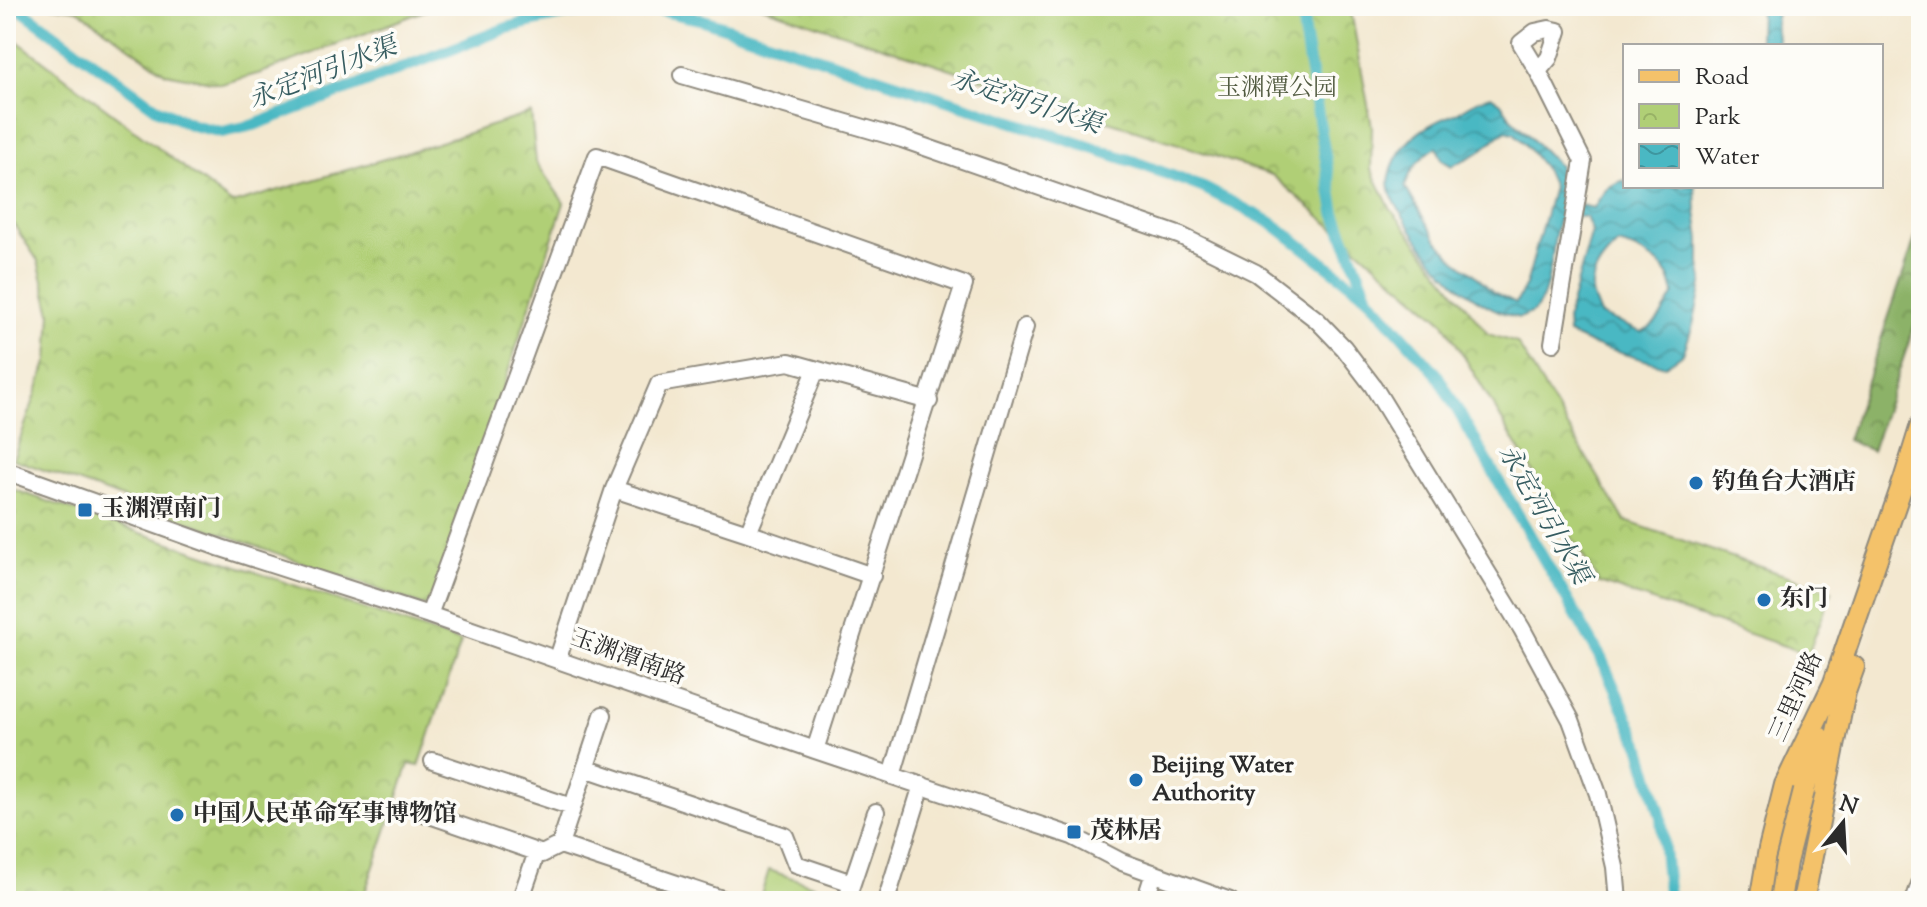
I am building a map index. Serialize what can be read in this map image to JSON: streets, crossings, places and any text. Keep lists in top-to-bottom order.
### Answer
{
  "streets": {
    "main road": ["三里河路"],
    "street": ["玉渊潭南路"]
  },
  "water": ["永定河引水渠"],
  "parks": ["玉渊潭公园"],
  "places": {
    "other": [
      "钓鱼台大酒店",
      "东门",
      "Beijing Water Authority",
      "中国人民革命军事博物馆"
    ],
    "transit": ["玉渊潭南门", "茂林居"]
  },
  "legend": ["Road", "Park", "Water"],
  "north": "top"
}
